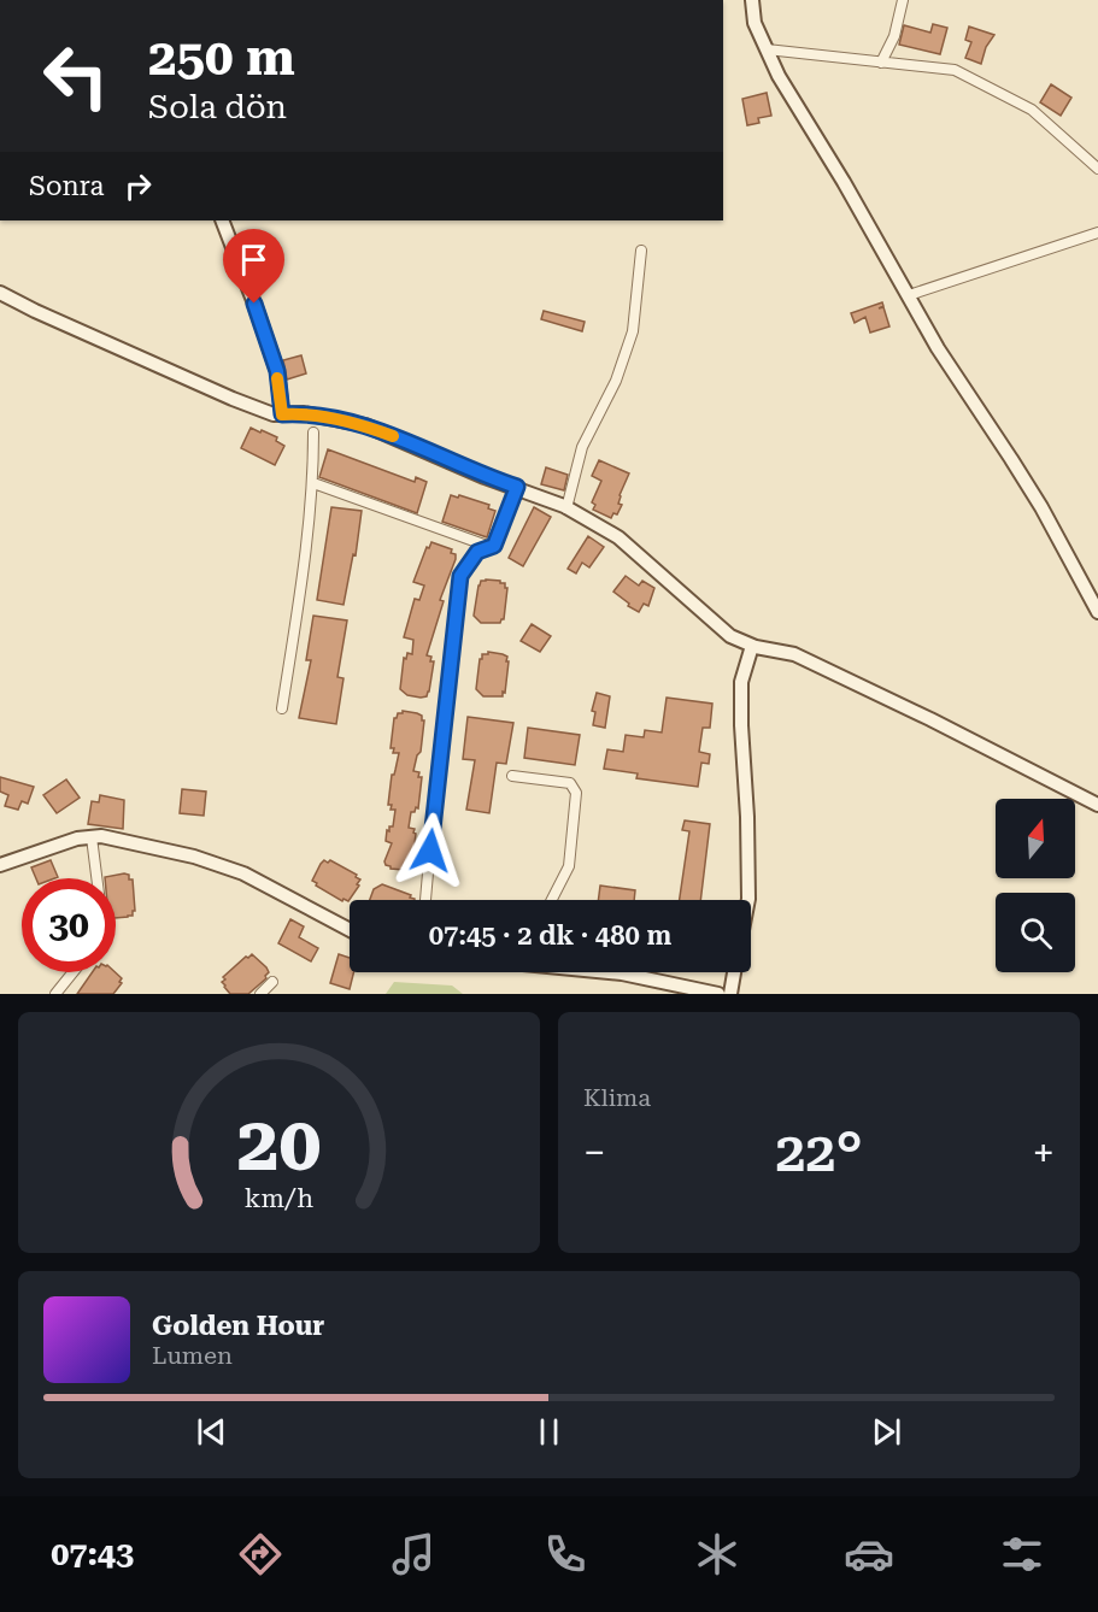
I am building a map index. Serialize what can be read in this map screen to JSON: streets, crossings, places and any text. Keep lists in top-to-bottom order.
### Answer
{
  "north": "top",
  "page": {
    "turn": ["250 m", "Sola dön"],
    "then": "Sonra",
    "limit": "30",
    "trip": "07:45 · 2 dk · 480 m",
    "tile": "Klima",
    "heat": ["−", "22°", "+"],
    "song": ["Golden Hour", "Lumen"],
    "tabs": "07:43",
    "gauge": ["20", "km/h"]
  }
}
